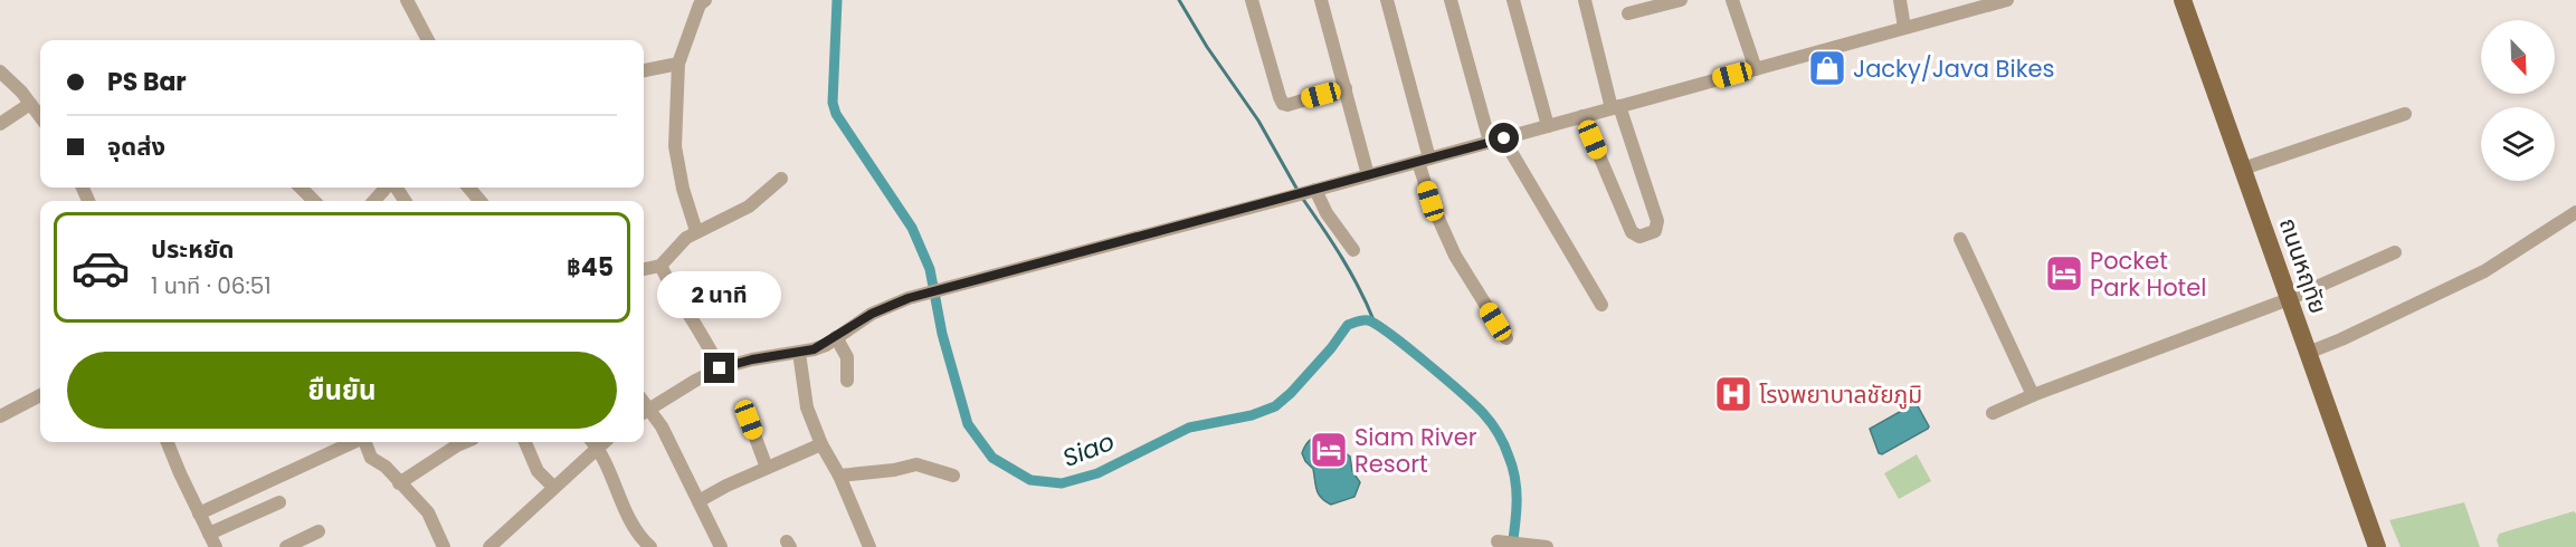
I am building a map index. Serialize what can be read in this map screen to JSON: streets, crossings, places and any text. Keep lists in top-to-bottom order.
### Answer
{
  "streets": {
    "main road": ["ถนนหฤทัย"]
  },
  "water": ["Siao"],
  "places": {
    "shop": ["Jacky/Java Bikes"],
    "hotel": ["Pocket Park Hotel", "Siam River Resort"],
    "hospital": ["โรงพยาบาลชัยภูมิ"]
  },
  "north": "bottom right",
  "page": {
    "banner": ["PS Bar", "จุดส่ง"],
    "list": [
      {
        "name": "ประหยัด",
        "note": "1 นาที · 06:51",
        "value": "฿45"
      }
    ],
    "bubble": "2 นาที",
    "buttons": "ยืนยัน"
  }
}
